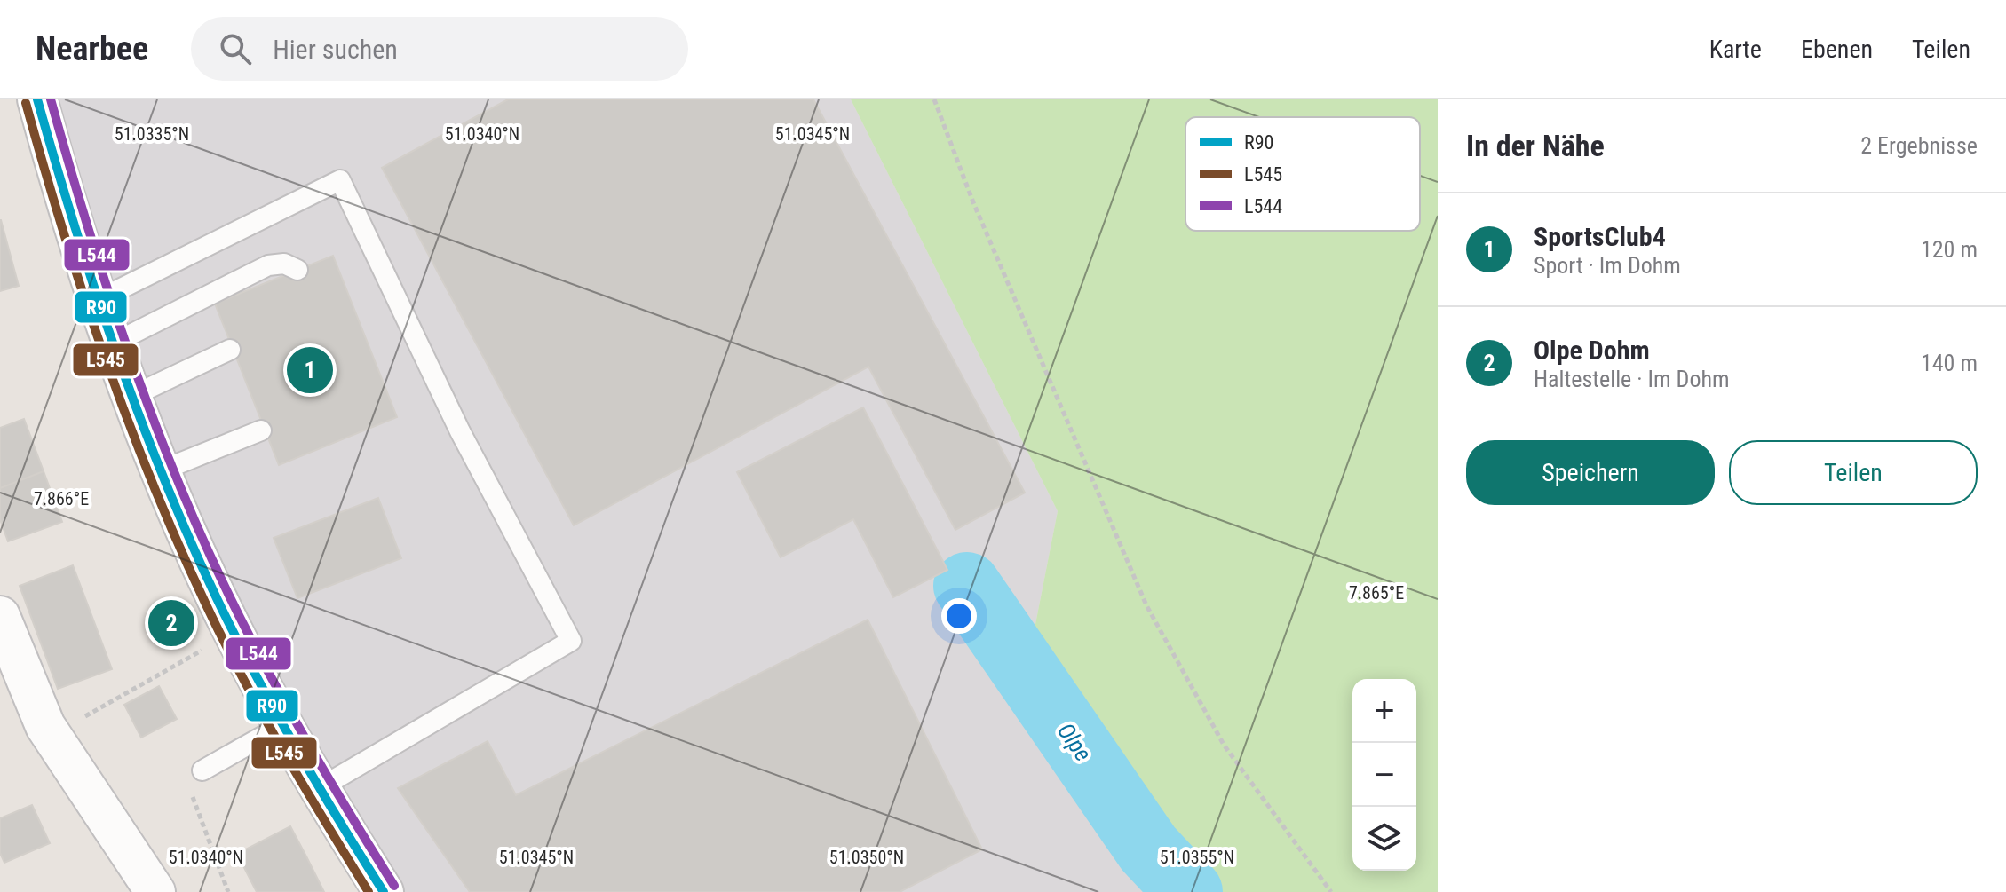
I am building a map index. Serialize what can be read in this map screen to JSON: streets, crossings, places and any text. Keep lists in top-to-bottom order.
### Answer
{
  "water": ["Olpe"],
  "lines": ["transit line R90", "transit line L544", "transit line L545"],
  "legend": ["R90", "L545", "L544"],
  "page": {
    "header": "Nearbee",
    "search": "Hier suchen",
    "nav": ["Karte", "Ebenen", "Teilen"],
    "heading": ["In der Nähe", "2 Ergebnisse"],
    "list": [
      {
        "mark": "1",
        "name": "SportsClub4",
        "note": "Sport · Im Dohm",
        "value": "120 m"
      },
      {
        "mark": "2",
        "name": "Olpe Dohm",
        "note": "Haltestelle · Im Dohm",
        "value": "140 m"
      }
    ],
    "pins": ["1", "2"],
    "buttons": ["Speichern", "Teilen"],
    "map_buttons": ["+", "−"]
  },
  "coordinates": [
    "51.0335°N",
    "51.0340°N",
    "51.0345°N",
    "7.866°E",
    "7.865°E",
    "51.0350°N",
    "51.0355°N"
  ]
}
